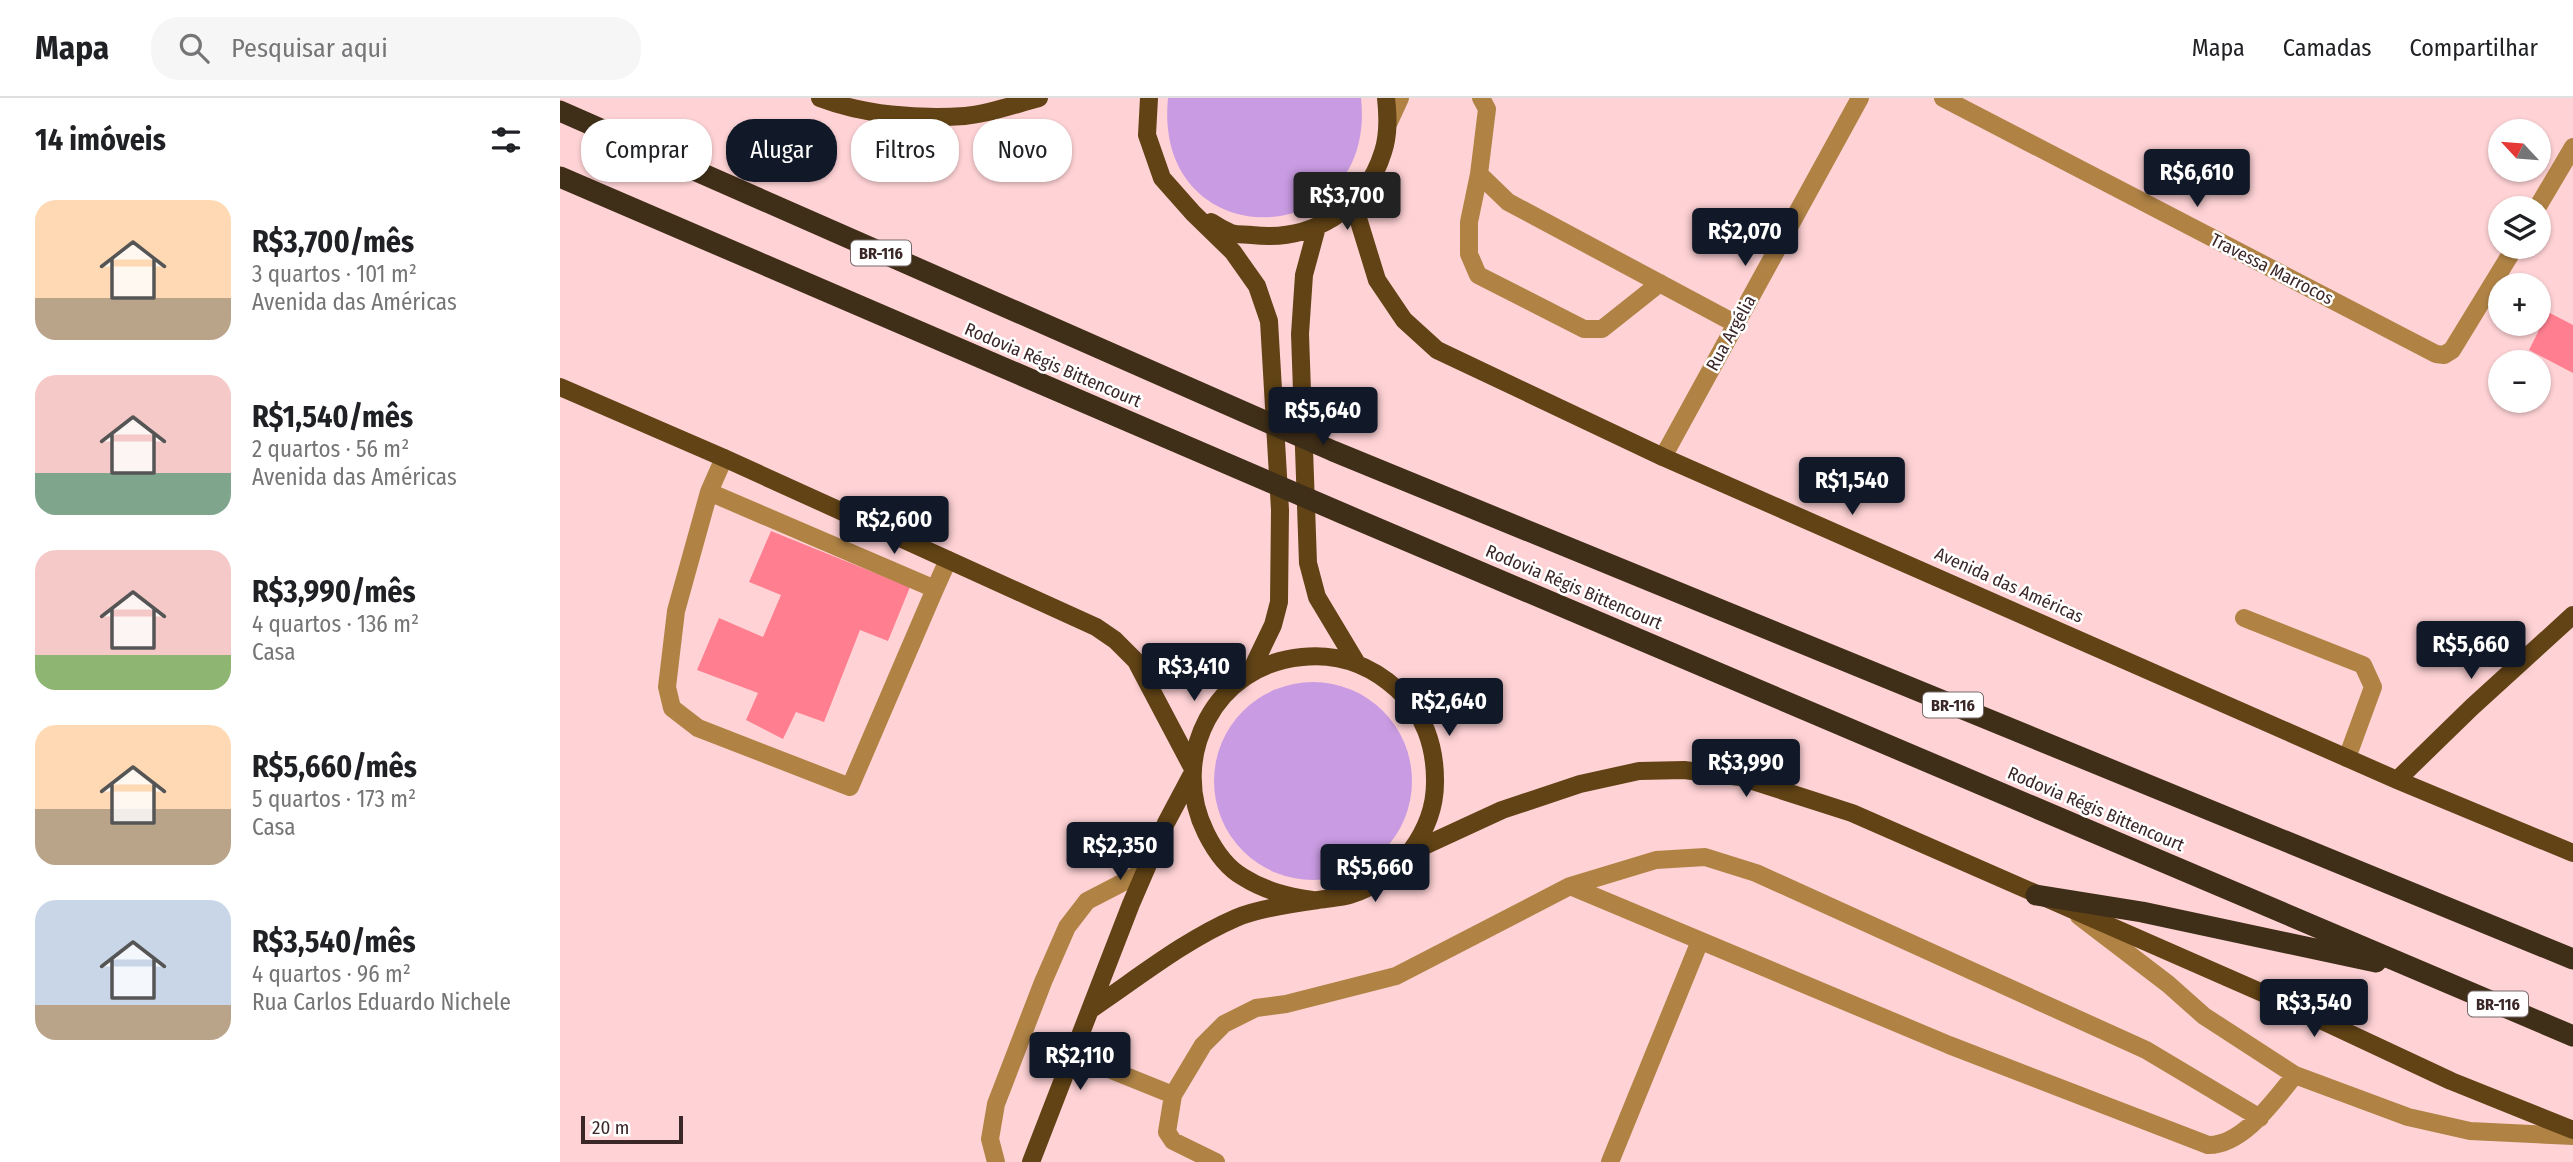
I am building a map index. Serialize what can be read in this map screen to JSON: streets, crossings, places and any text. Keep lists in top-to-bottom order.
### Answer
{
  "streets": {
    "highway": ["BR-116", "Rodovia Régis Bittencourt"],
    "main road": ["Avenida das Américas"],
    "street": ["Travessa Marrocos", "Rua Argélia"]
  },
  "crossings": [
    ["Rua Argélia", "Avenida das Américas"]
  ],
  "scale_bar": "20 m",
  "north": "top left",
  "page": {
    "header": "Mapa",
    "search": "Pesquisar aqui",
    "nav": ["Mapa", "Camadas", "Compartilhar"],
    "heading": "14 imóveis",
    "map_buttons": ["+", "−"],
    "chip": [
      "Comprar",
      "Alugar",
      "Filtros",
      "Novo"
    ],
    "price": [
      "R$6,610",
      "R$3,700",
      "R$2,070",
      "R$5,640",
      "R$1,540",
      "R$2,600",
      "R$5,660",
      "R$3,410",
      "R$2,640",
      "R$3,990",
      "R$2,350",
      "R$5,660",
      "R$3,540",
      "R$2,110"
    ],
    "list": [
      {
        "name": "R$3,700/mês",
        "note": "3 quartos · 101 m² · Avenida das Américas"
      },
      {
        "name": "R$1,540/mês",
        "note": "2 quartos · 56 m² · Avenida das Américas"
      },
      {
        "name": "R$3,990/mês",
        "note": "4 quartos · 136 m² · Casa"
      },
      {
        "name": "R$5,660/mês",
        "note": "5 quartos · 173 m² · Casa"
      },
      {
        "name": "R$3,540/mês",
        "note": "4 quartos · 96 m² · Rua Carlos Eduardo Nichele"
      }
    ],
    "scale": "20 m"
  }
}
